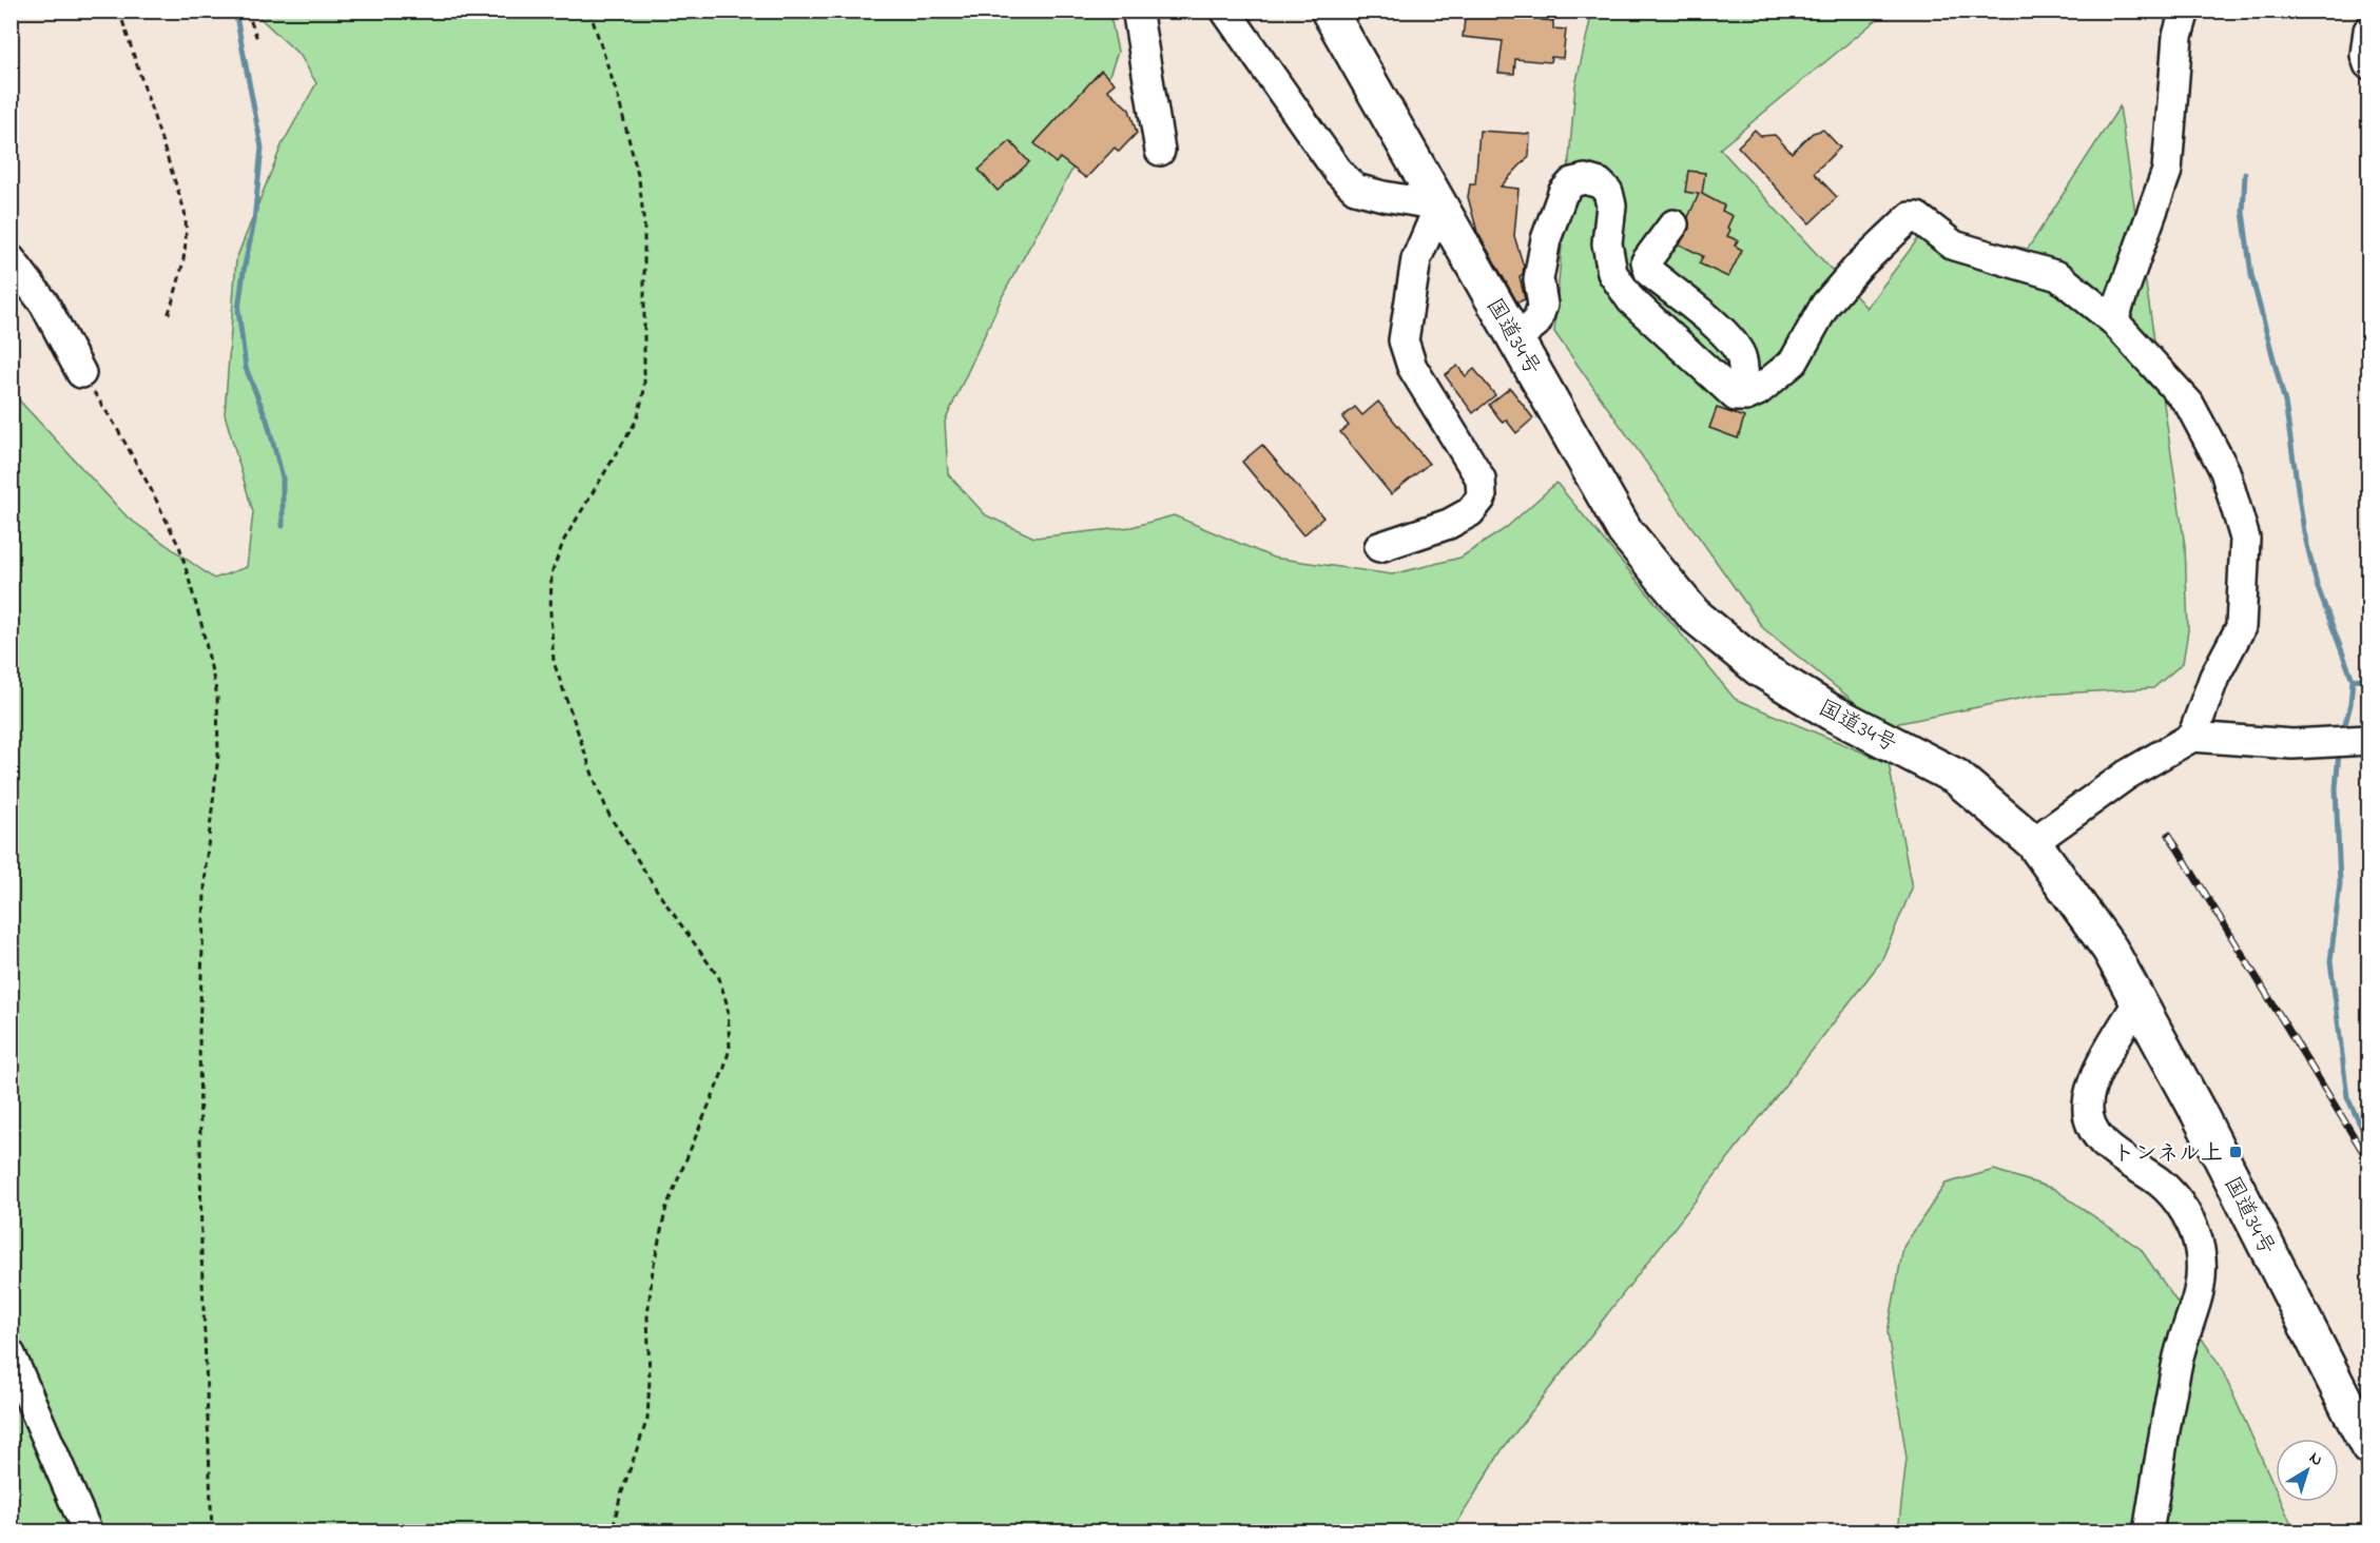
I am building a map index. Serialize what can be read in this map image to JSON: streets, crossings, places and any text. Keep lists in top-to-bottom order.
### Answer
{
  "streets": {
    "highway": ["国道34号"]
  },
  "places": {
    "transit": ["トンネル上"]
  },
  "north": "top right"
}
